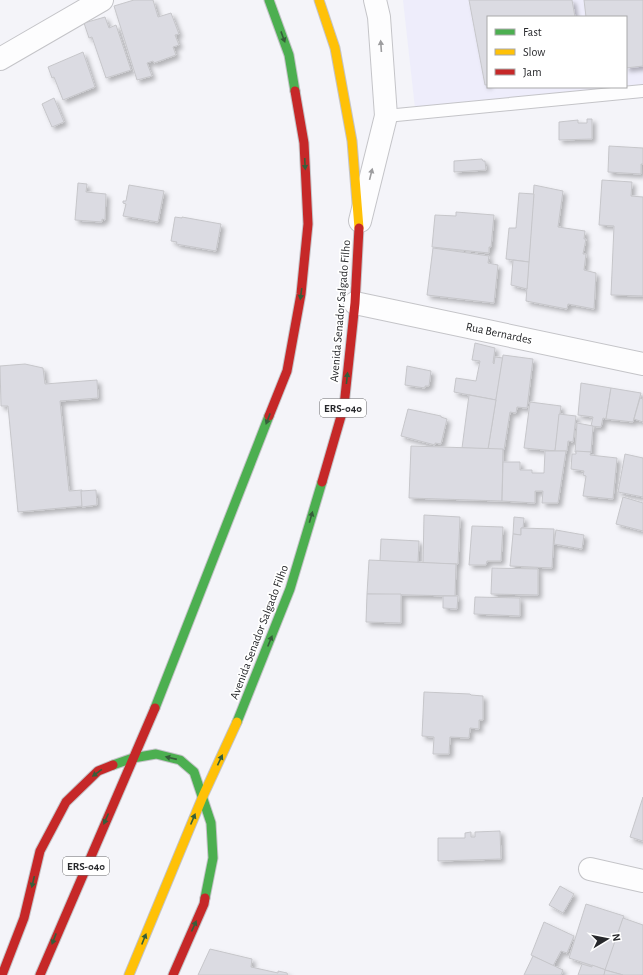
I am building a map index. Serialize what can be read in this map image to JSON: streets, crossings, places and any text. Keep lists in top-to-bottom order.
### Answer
{
  "streets": {
    "main road": ["Avenida Senador Salgado Filho", "ERS-040"],
    "street": ["Rua Bernardes"]
  },
  "crossings": [
    ["Avenida Senador Salgado Filho", "Rua Bernardes"]
  ],
  "legend": ["Fast", "Slow", "Jam"],
  "north": "right"
}
